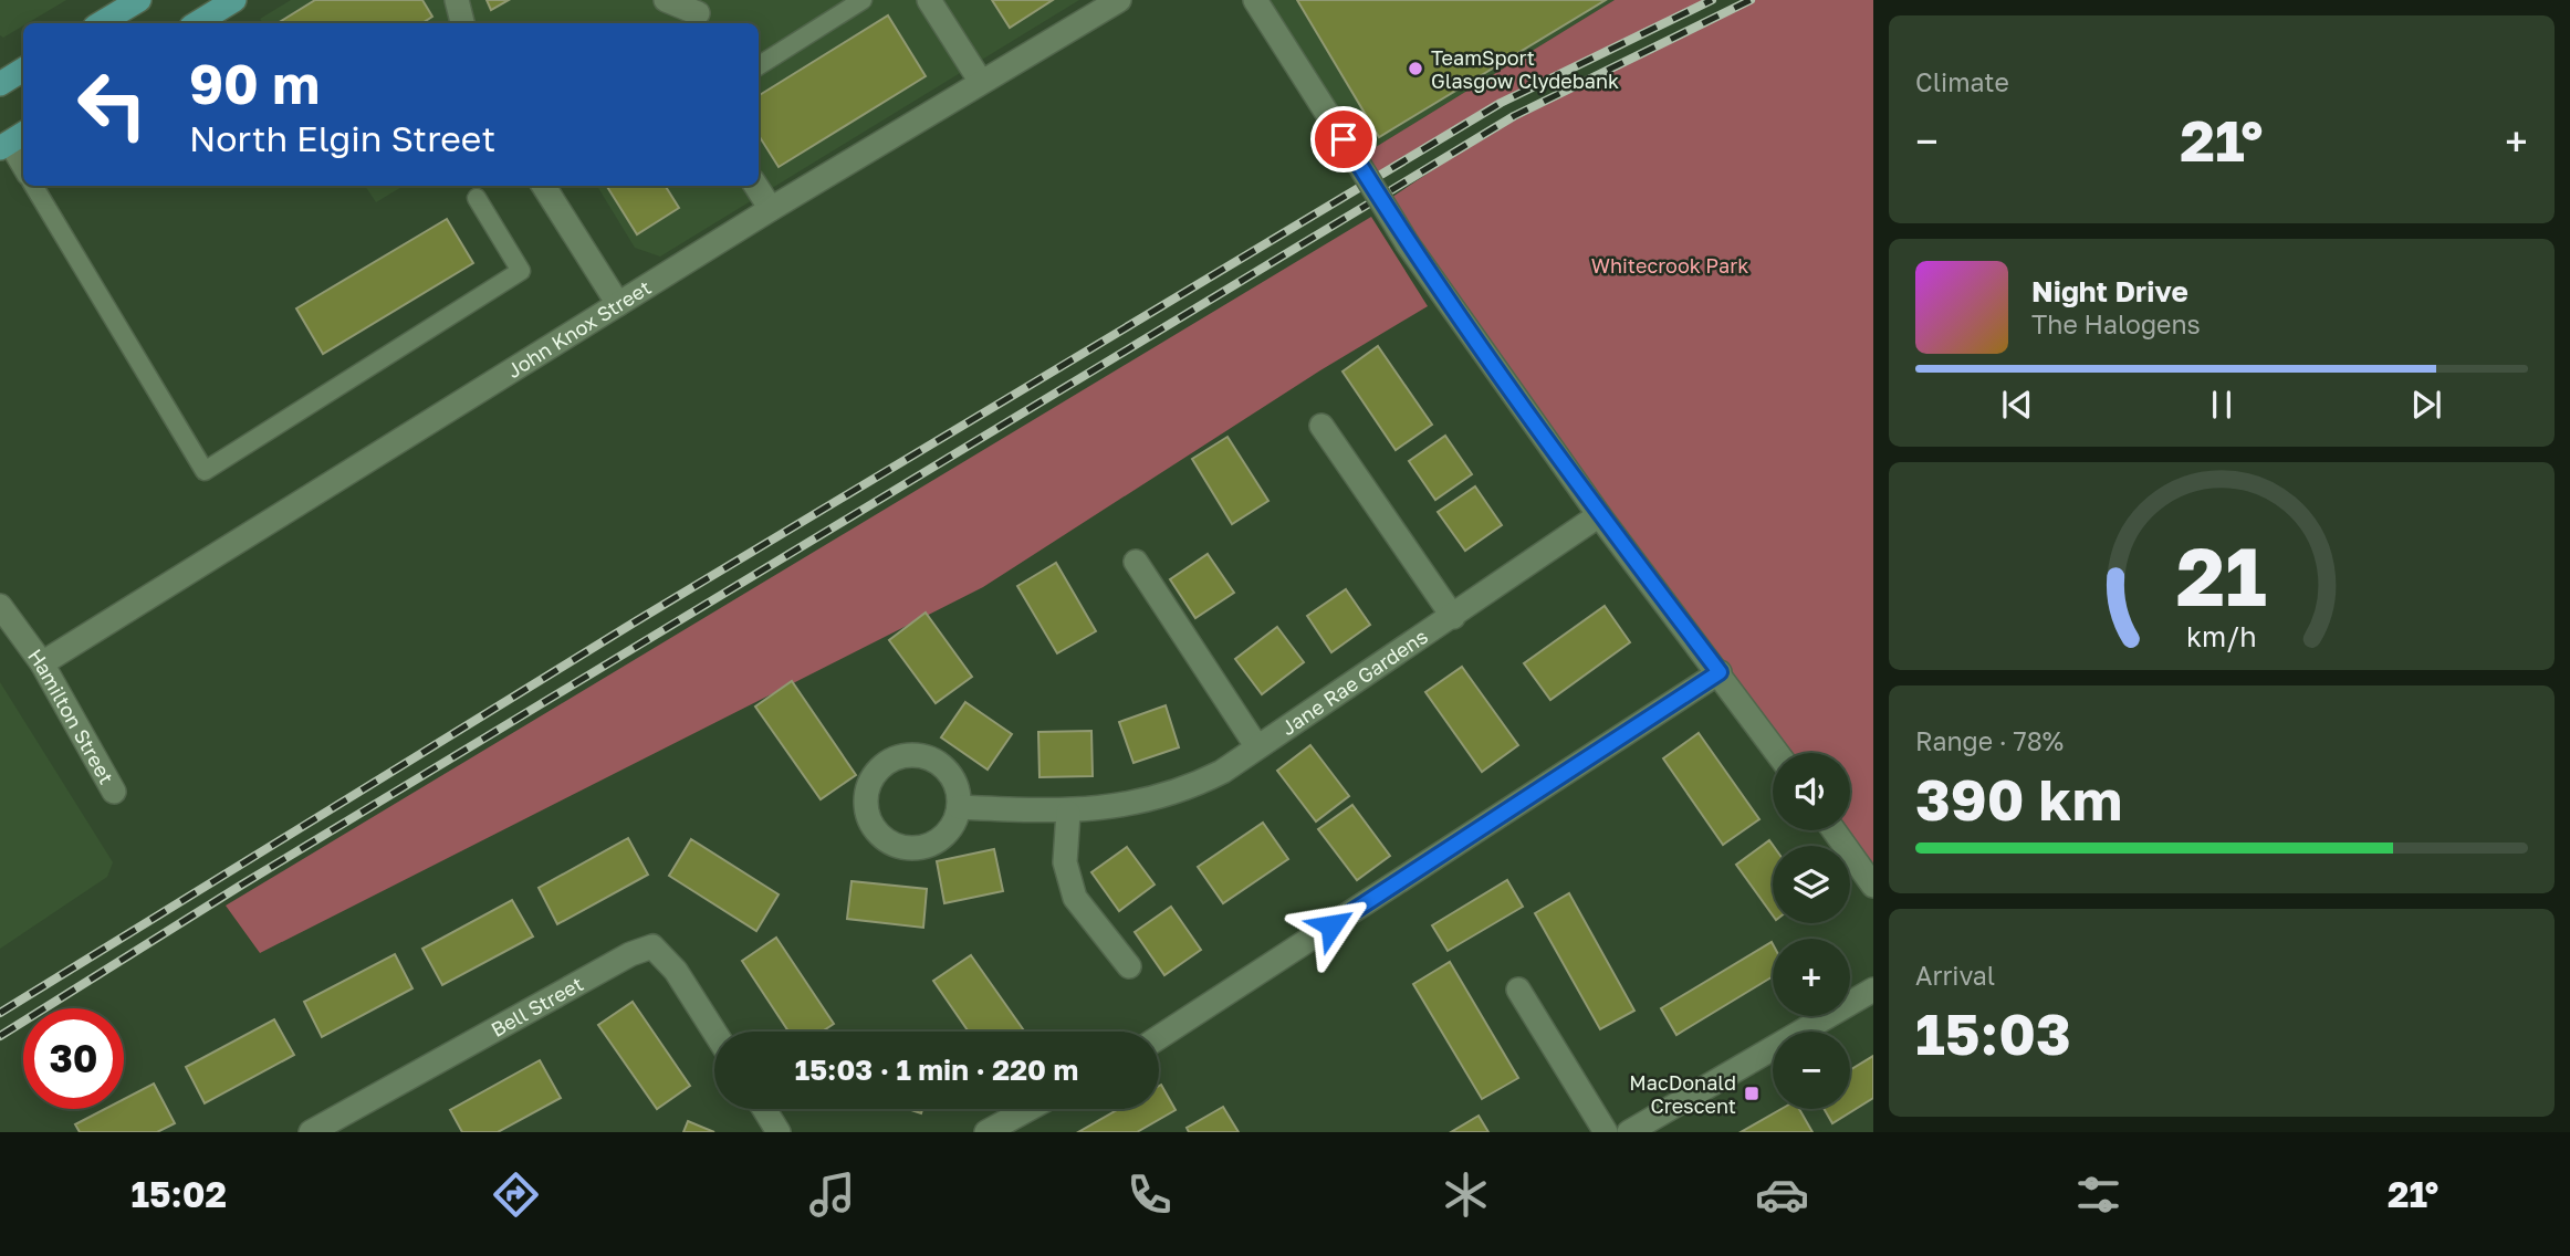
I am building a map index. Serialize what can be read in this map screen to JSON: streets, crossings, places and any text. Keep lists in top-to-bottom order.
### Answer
{
  "streets": {
    "street": [
      "John Knox Street",
      "Jane Rae Gardens",
      "Hamilton Street",
      "Bell Street"
    ]
  },
  "crossings": [
    ["John Knox Street", "Hamilton Street"]
  ],
  "parks": ["Whitecrook Park"],
  "places": {
    "other": ["TeamSport Glasgow Clydebank"],
    "transit": ["MacDonald Crescent"]
  },
  "page": {
    "tile": [
      "Climate",
      ["Range · 78%", "390 km"],
      ["Arrival", "15:03"]
    ],
    "turn": ["90 m", "North Elgin Street"],
    "heat": ["−", "21°", "+"],
    "song": ["Night Drive", "The Halogens"],
    "map_buttons": ["+", "−"],
    "limit": "30",
    "trip": "15:03 · 1 min · 220 m",
    "tabs": ["15:02", "21°"],
    "gauge": ["21", "km/h"]
  }
}
